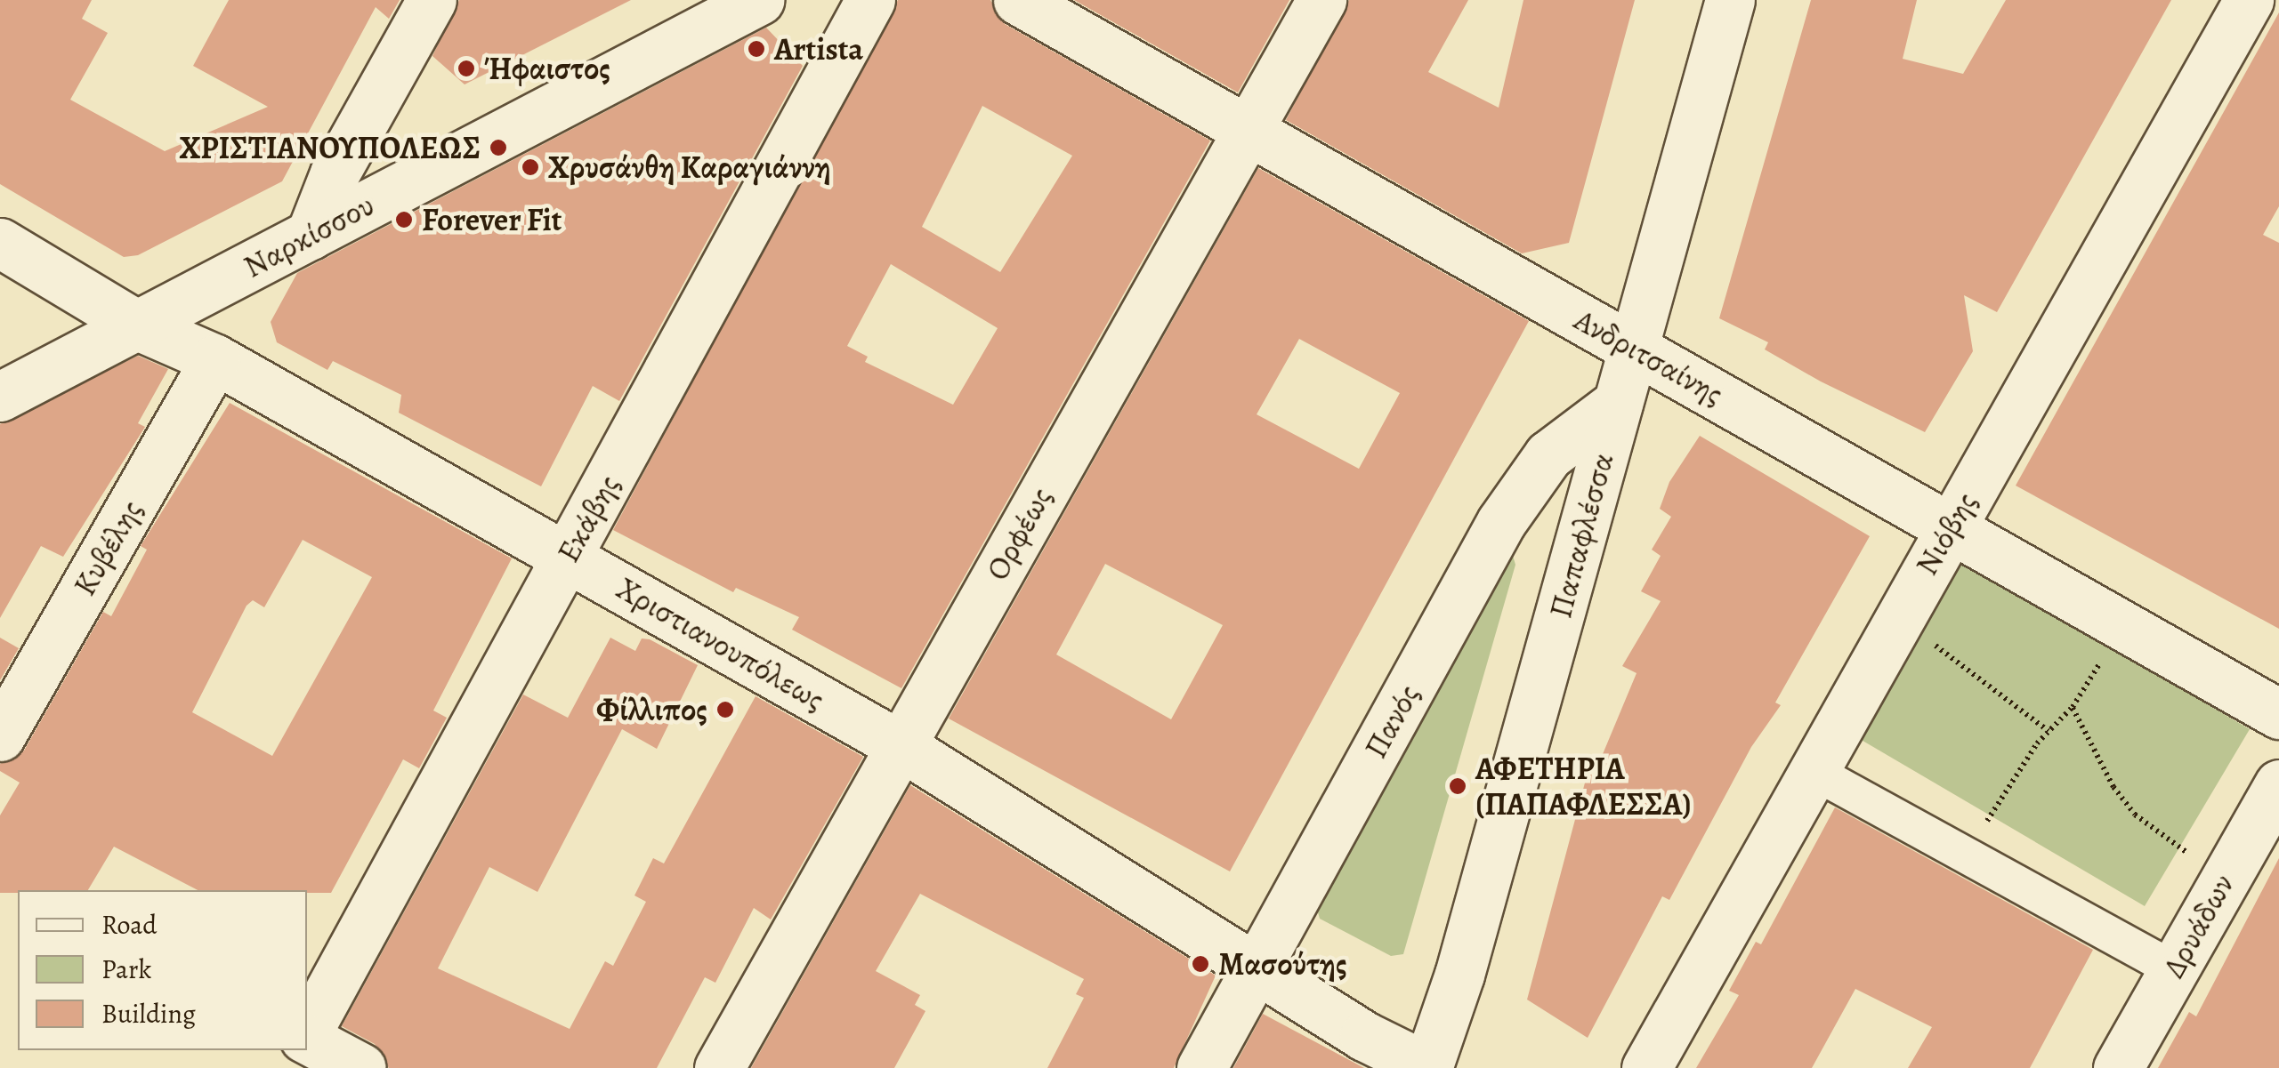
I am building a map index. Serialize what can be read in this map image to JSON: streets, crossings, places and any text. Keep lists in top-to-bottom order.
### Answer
{
  "streets": {
    "street": [
      "Ναρκίσσου",
      "Ανδριτσαίνης",
      "Εκάβης",
      "Ορφέως",
      "Νιόβης",
      "Παπαφλέσσα",
      "Κυβέλης",
      "Χριστιανουπόλεως",
      "Πανός",
      "Δρυάδων"
    ]
  },
  "crossings": [
    ["Ναρκίσσου", "Χριστιανουπόλεως"],
    ["Ανδριτσαίνης", "Ορφέως"],
    ["Ανδριτσαίνης", "Νιόβης"],
    ["Ανδριτσαίνης", "Παπαφλέσσα"],
    ["Εκάβης", "Χριστιανουπόλεως"],
    ["Ορφέως", "Χριστιανουπόλεως"],
    ["Παπαφλέσσα", "Χριστιανουπόλεως"],
    ["Παπαφλέσσα", "Πανός"],
    ["Κυβέλης", "Χριστιανουπόλεως"],
    ["Χριστιανουπόλεως", "Πανός"]
  ],
  "places": [
    "Artista",
    "Ήφαιστος",
    "ΧΡΙΣΤΙΑΝΟΥΠΟΛΕΩΣ",
    "Χρυσάνθη Καραγιάννη",
    "Forever Fit",
    "Φίλλιπος",
    "ΑΦΕΤΗΡΙΑ (ΠΑΠΑΦΛΕΣΣΑ)",
    "Μασούτης"
  ],
  "legend": ["Road", "Park", "Building"]
}
